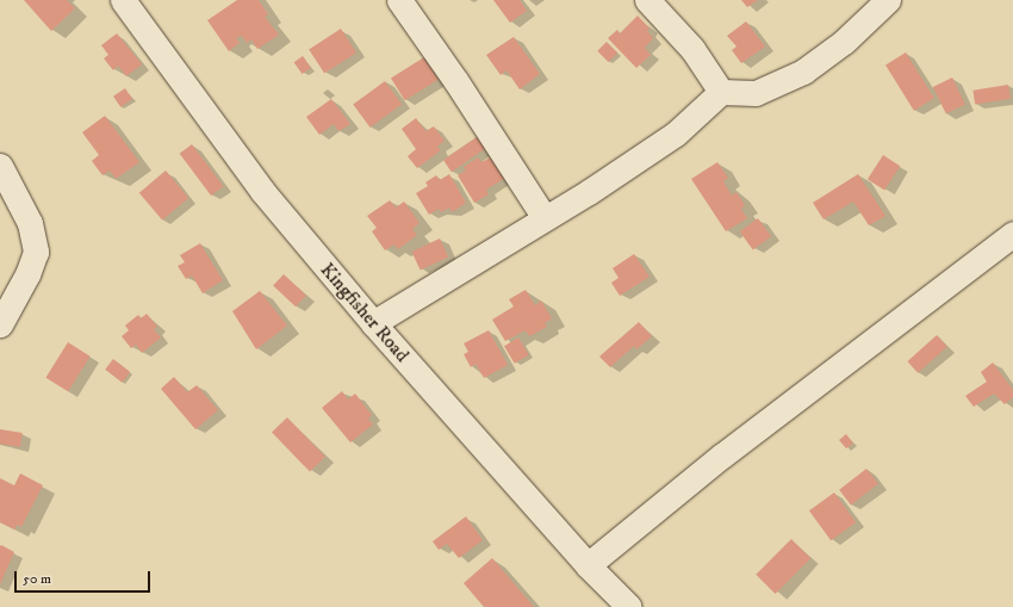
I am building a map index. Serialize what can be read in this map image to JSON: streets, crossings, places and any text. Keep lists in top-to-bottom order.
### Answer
{
  "streets": {
    "street": ["Kingfisher Road"]
  },
  "scale_bar": "50 m"
}
